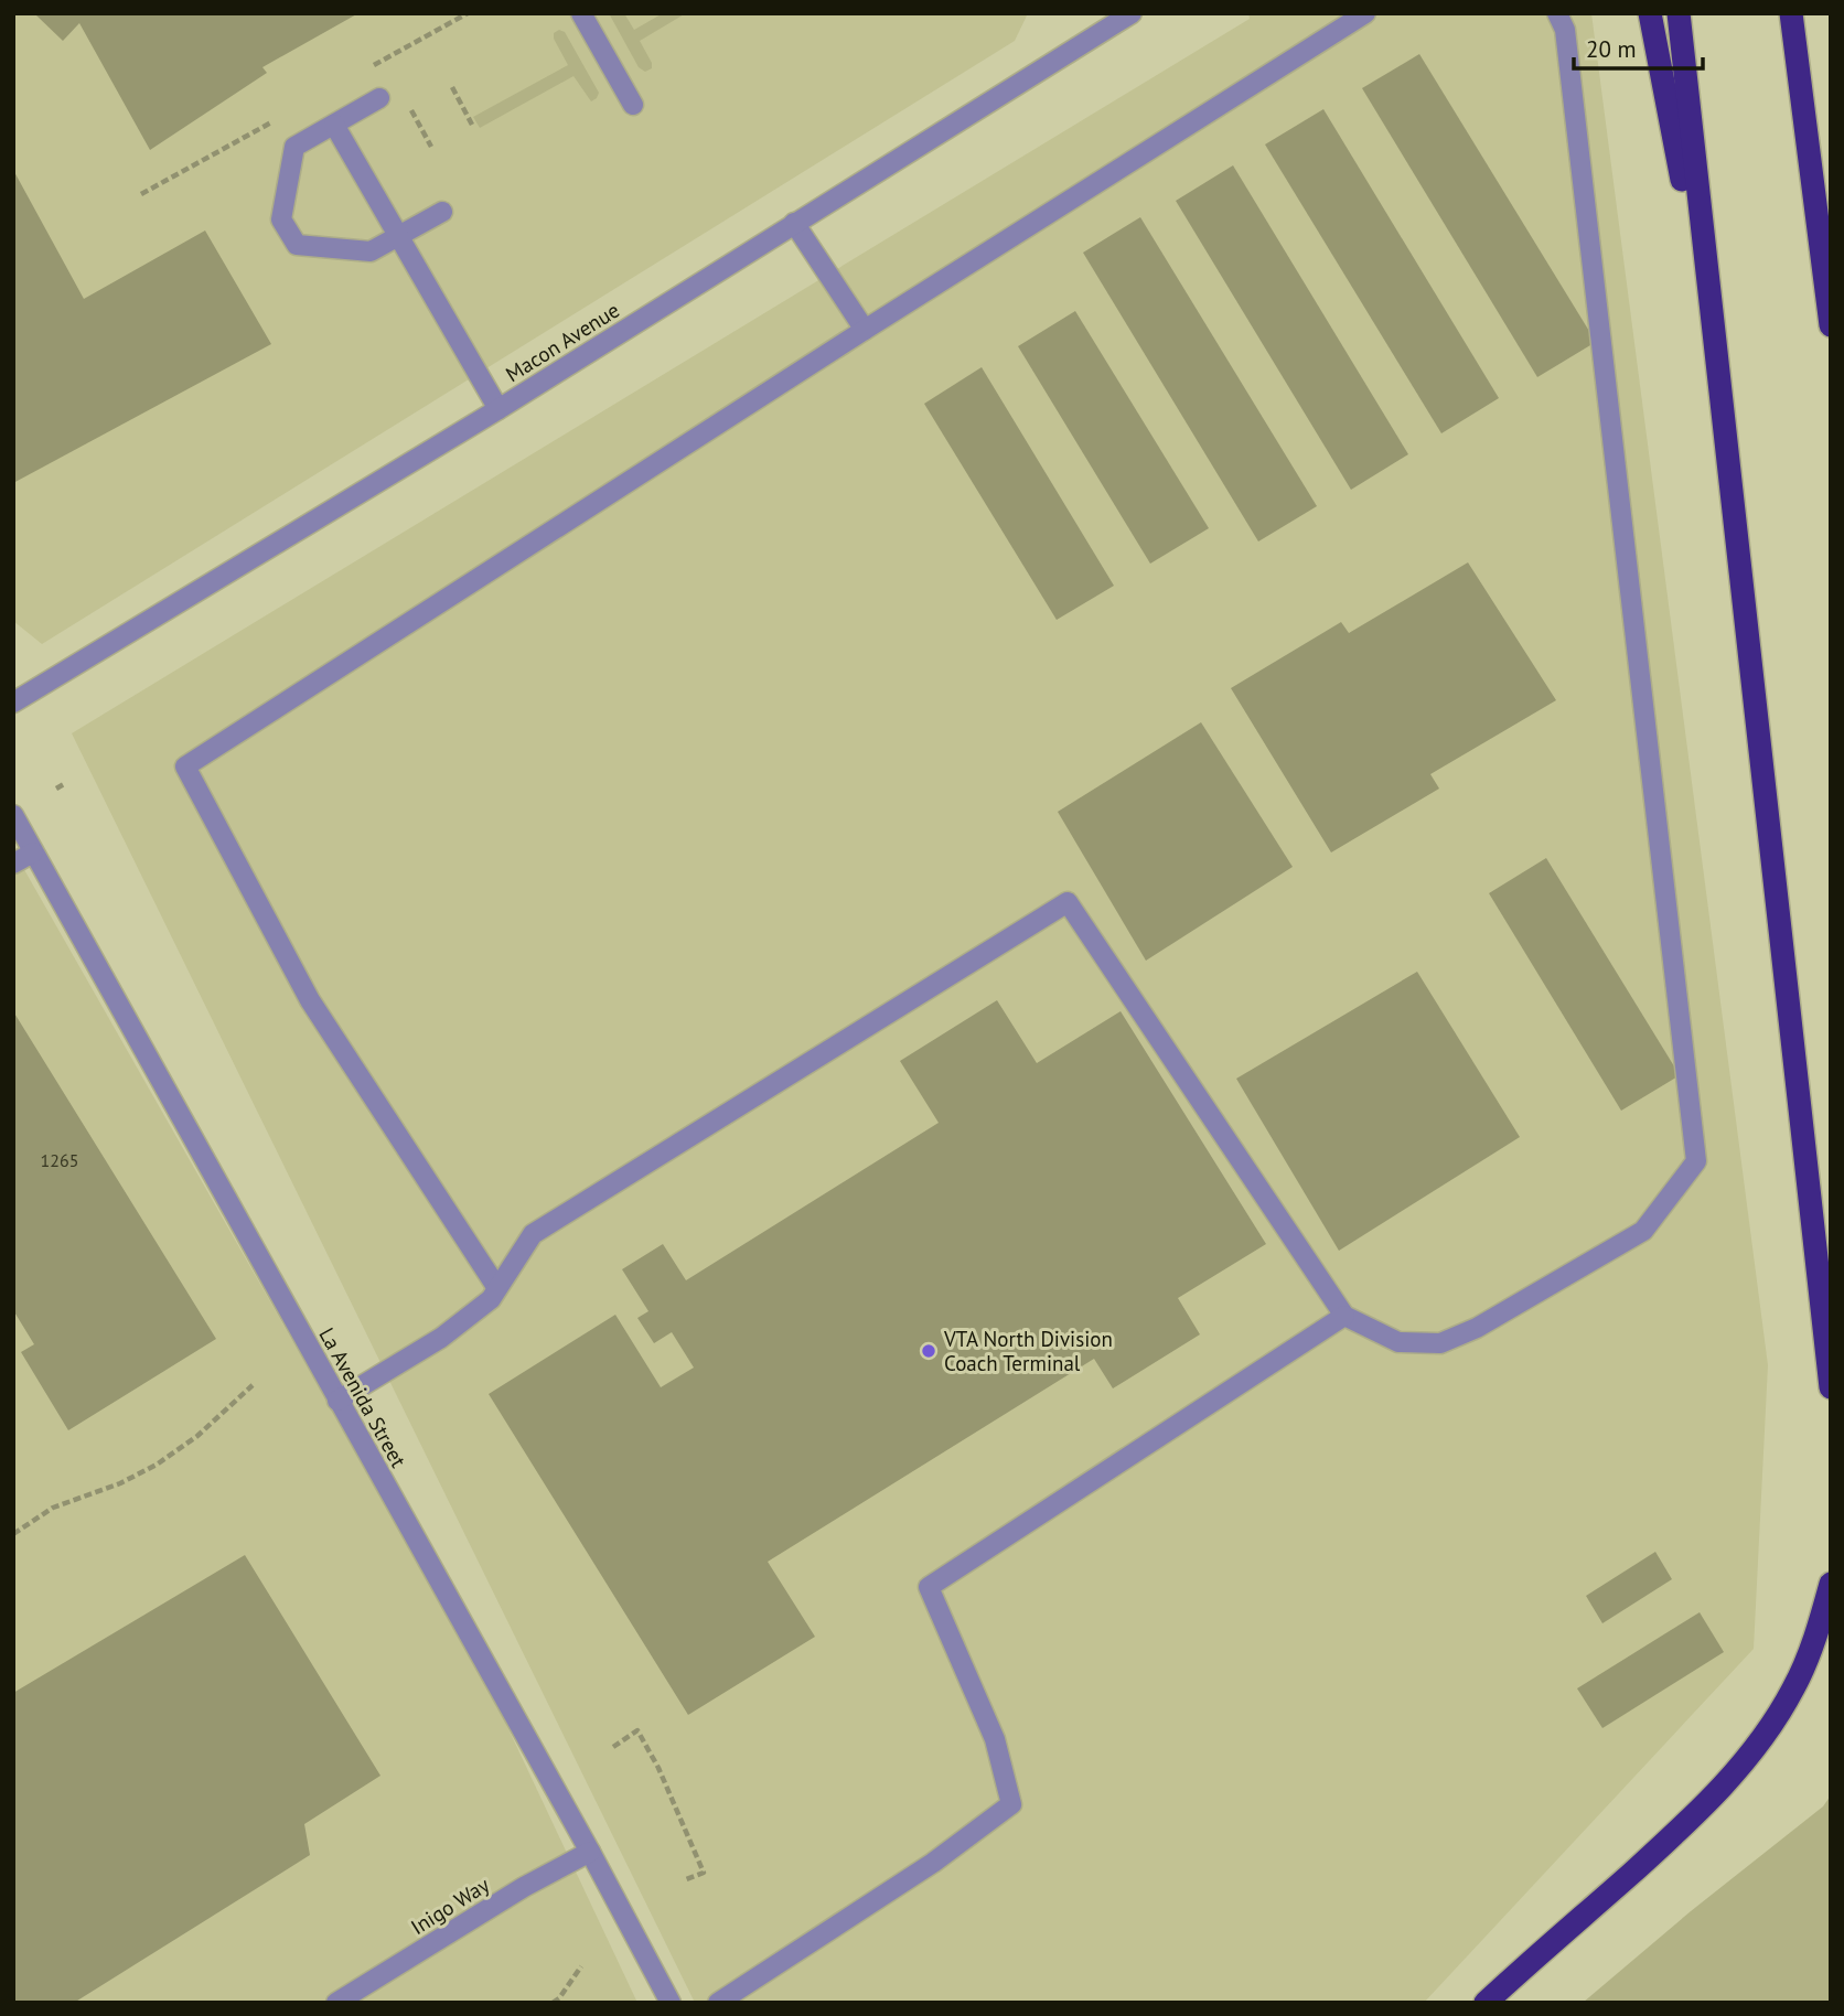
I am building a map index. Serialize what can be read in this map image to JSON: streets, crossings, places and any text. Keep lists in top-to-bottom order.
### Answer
{
  "streets": {
    "street": ["Macon Avenue", "La Avenida Street", "Inigo Way"]
  },
  "crossings": [
    ["La Avenida Street", "Inigo Way"]
  ],
  "places": ["VTA North Division Coach Terminal"],
  "house_numbers": ["1265"],
  "scale_bar": "20 m"
}
